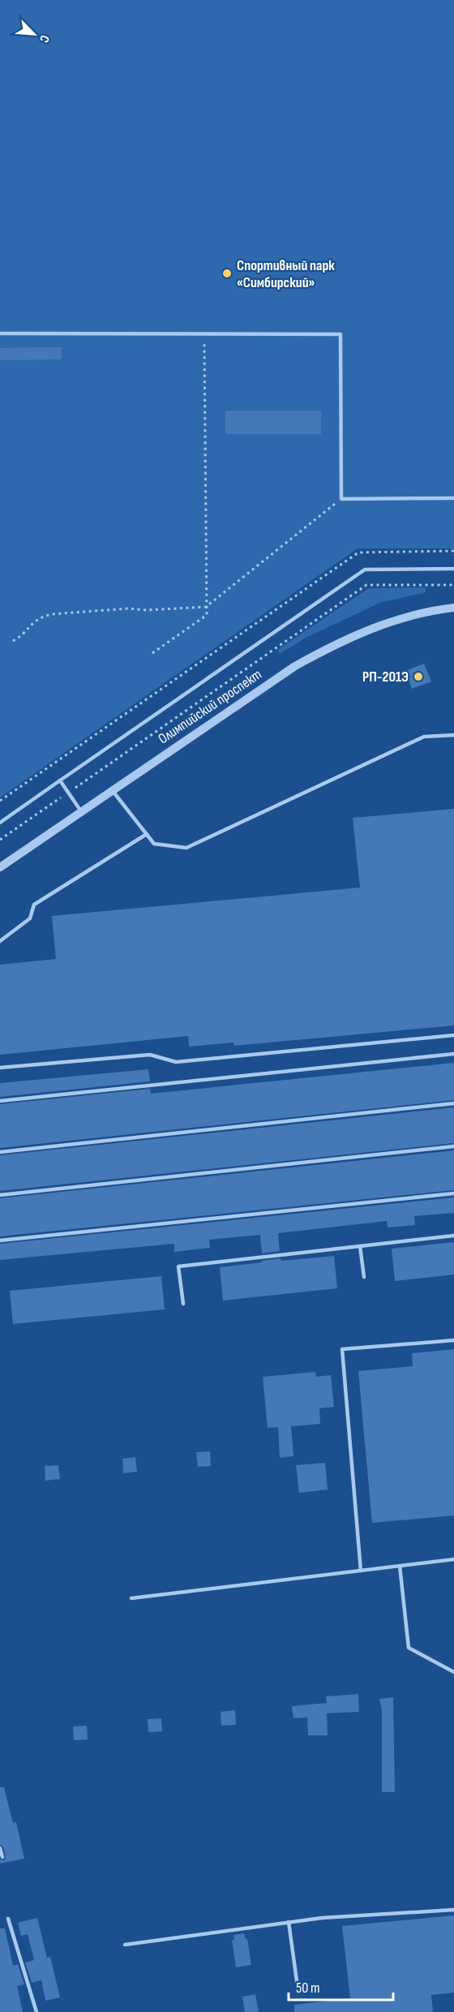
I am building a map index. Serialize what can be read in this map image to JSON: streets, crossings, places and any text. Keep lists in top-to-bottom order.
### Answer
{
  "streets": {
    "street": ["Олимпийский проспект"]
  },
  "places": ["Спортивный парк «Симбирский»", "РП-201Э"],
  "scale_bar": "50 m",
  "north": "bottom right"
}
